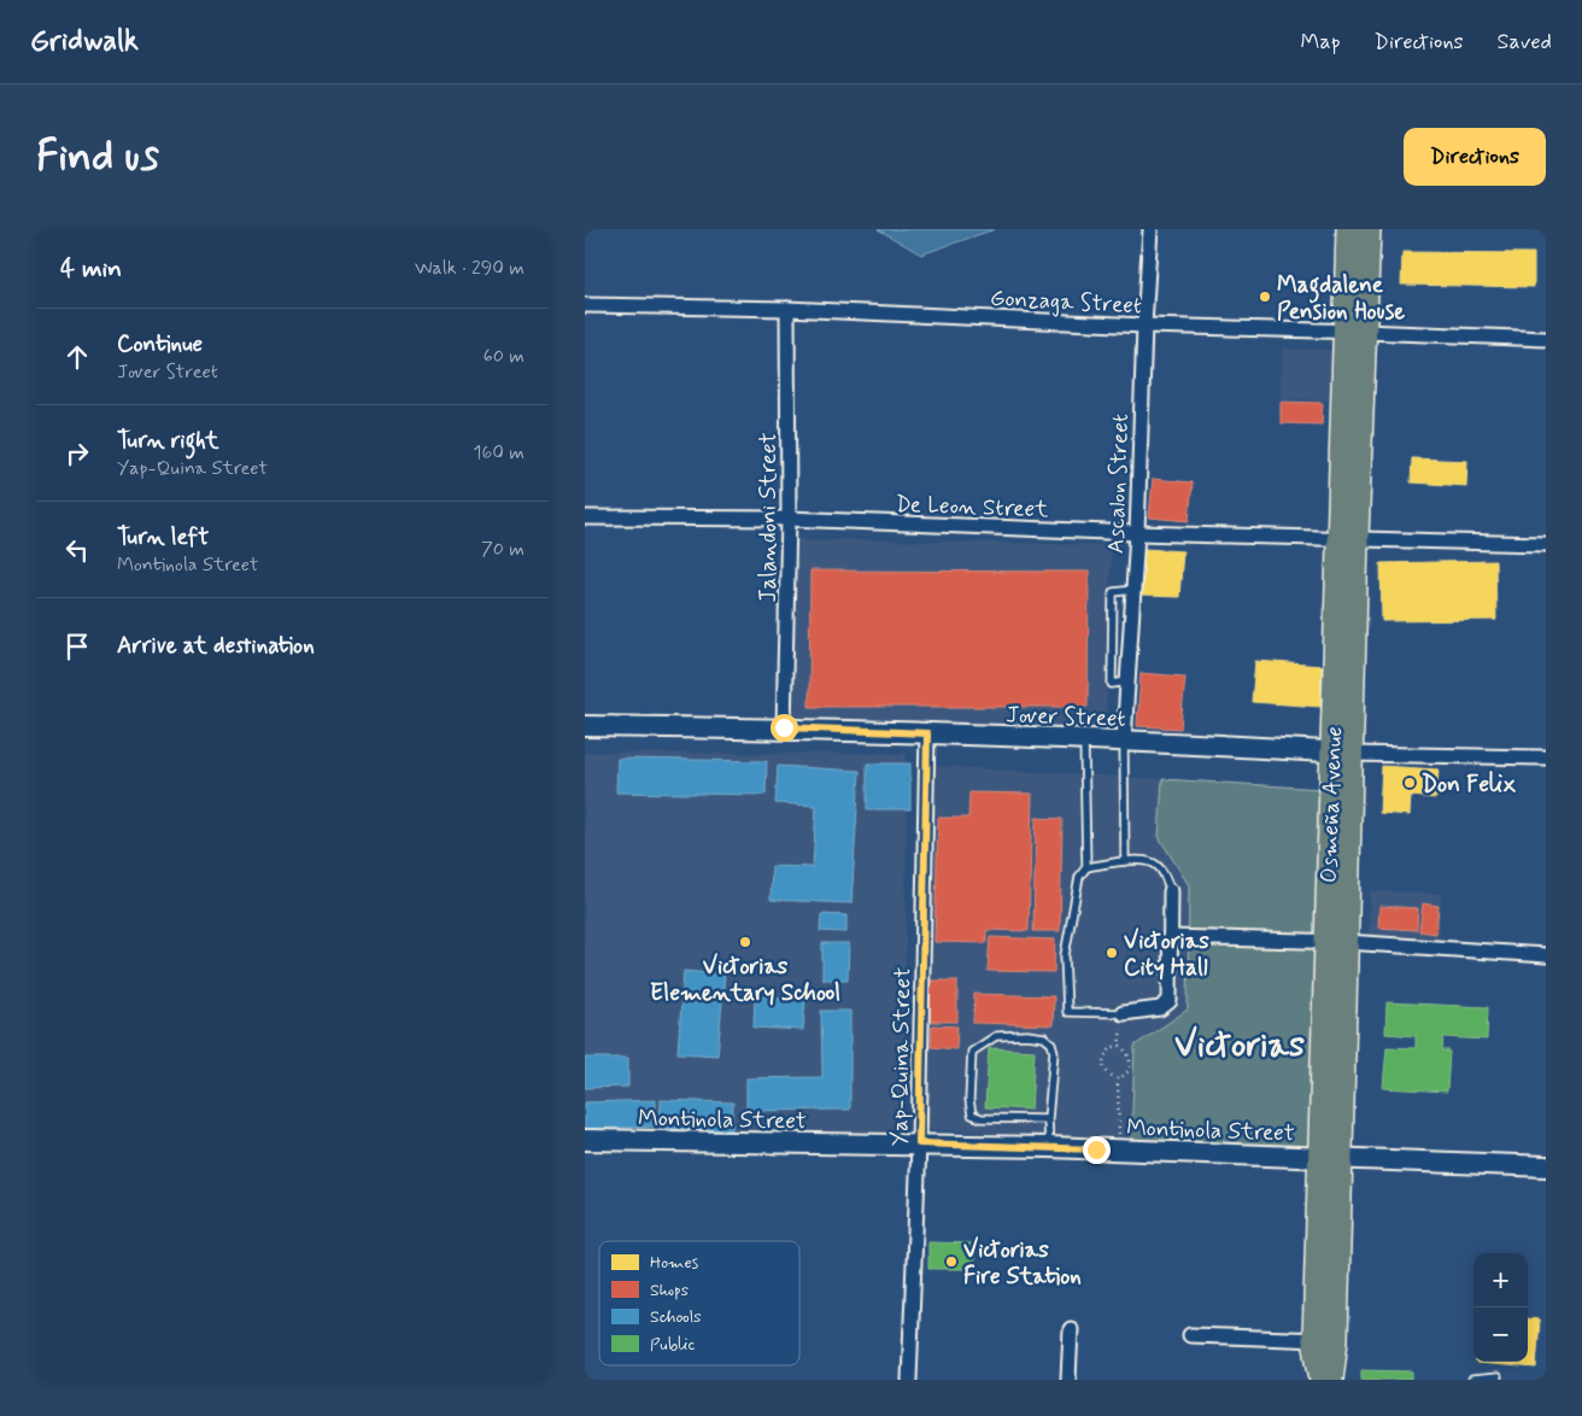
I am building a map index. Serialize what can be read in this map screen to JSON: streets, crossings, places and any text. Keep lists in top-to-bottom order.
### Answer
{
  "streets": {
    "main road": ["Osmeña Avenue"],
    "street": [
      "Gonzaga Street",
      "Ascalon Street",
      "De Leon Street",
      "Jalandoni Street",
      "Jover Street",
      "Yap-Quina Street",
      "Montinola Street"
    ]
  },
  "crossings": [
    ["Gonzaga Street", "Ascalon Street"],
    ["Gonzaga Street", "Jalandoni Street"],
    ["Gonzaga Street", "Osmeña Avenue"],
    ["Ascalon Street", "De Leon Street"],
    ["Ascalon Street", "Jover Street"],
    ["De Leon Street", "Jalandoni Street"],
    ["De Leon Street", "Osmeña Avenue"],
    ["Jalandoni Street", "Jover Street"],
    ["Jover Street", "Osmeña Avenue"],
    ["Jover Street", "Yap-Quina Street"],
    ["Osmeña Avenue", "Montinola Street"],
    ["Yap-Quina Street", "Montinola Street"]
  ],
  "districts": ["Victorias"],
  "places": [
    "Magdalene Pension House",
    "Don Felix",
    "Victorias Elementary School",
    "Victorias City Hall",
    "Victorias Fire Station"
  ],
  "legend": [
    "Homes",
    "Shops",
    "Schools",
    "Public"
  ],
  "page": {
    "header": "Gridwalk",
    "nav": ["Map", "Directions", "Saved"],
    "buttons": "Directions",
    "title": "Find us",
    "heading": ["4 min", "Walk · 290 m"],
    "list": [
      ["Continue", "Jover Street", "60 m"],
      ["Turn right", "Yap-Quina Street", "160 m"],
      ["Turn left", "Montinola Street", "70 m"],
      "Arrive at destination"
    ],
    "map_buttons": ["+", "−"]
  }
}
